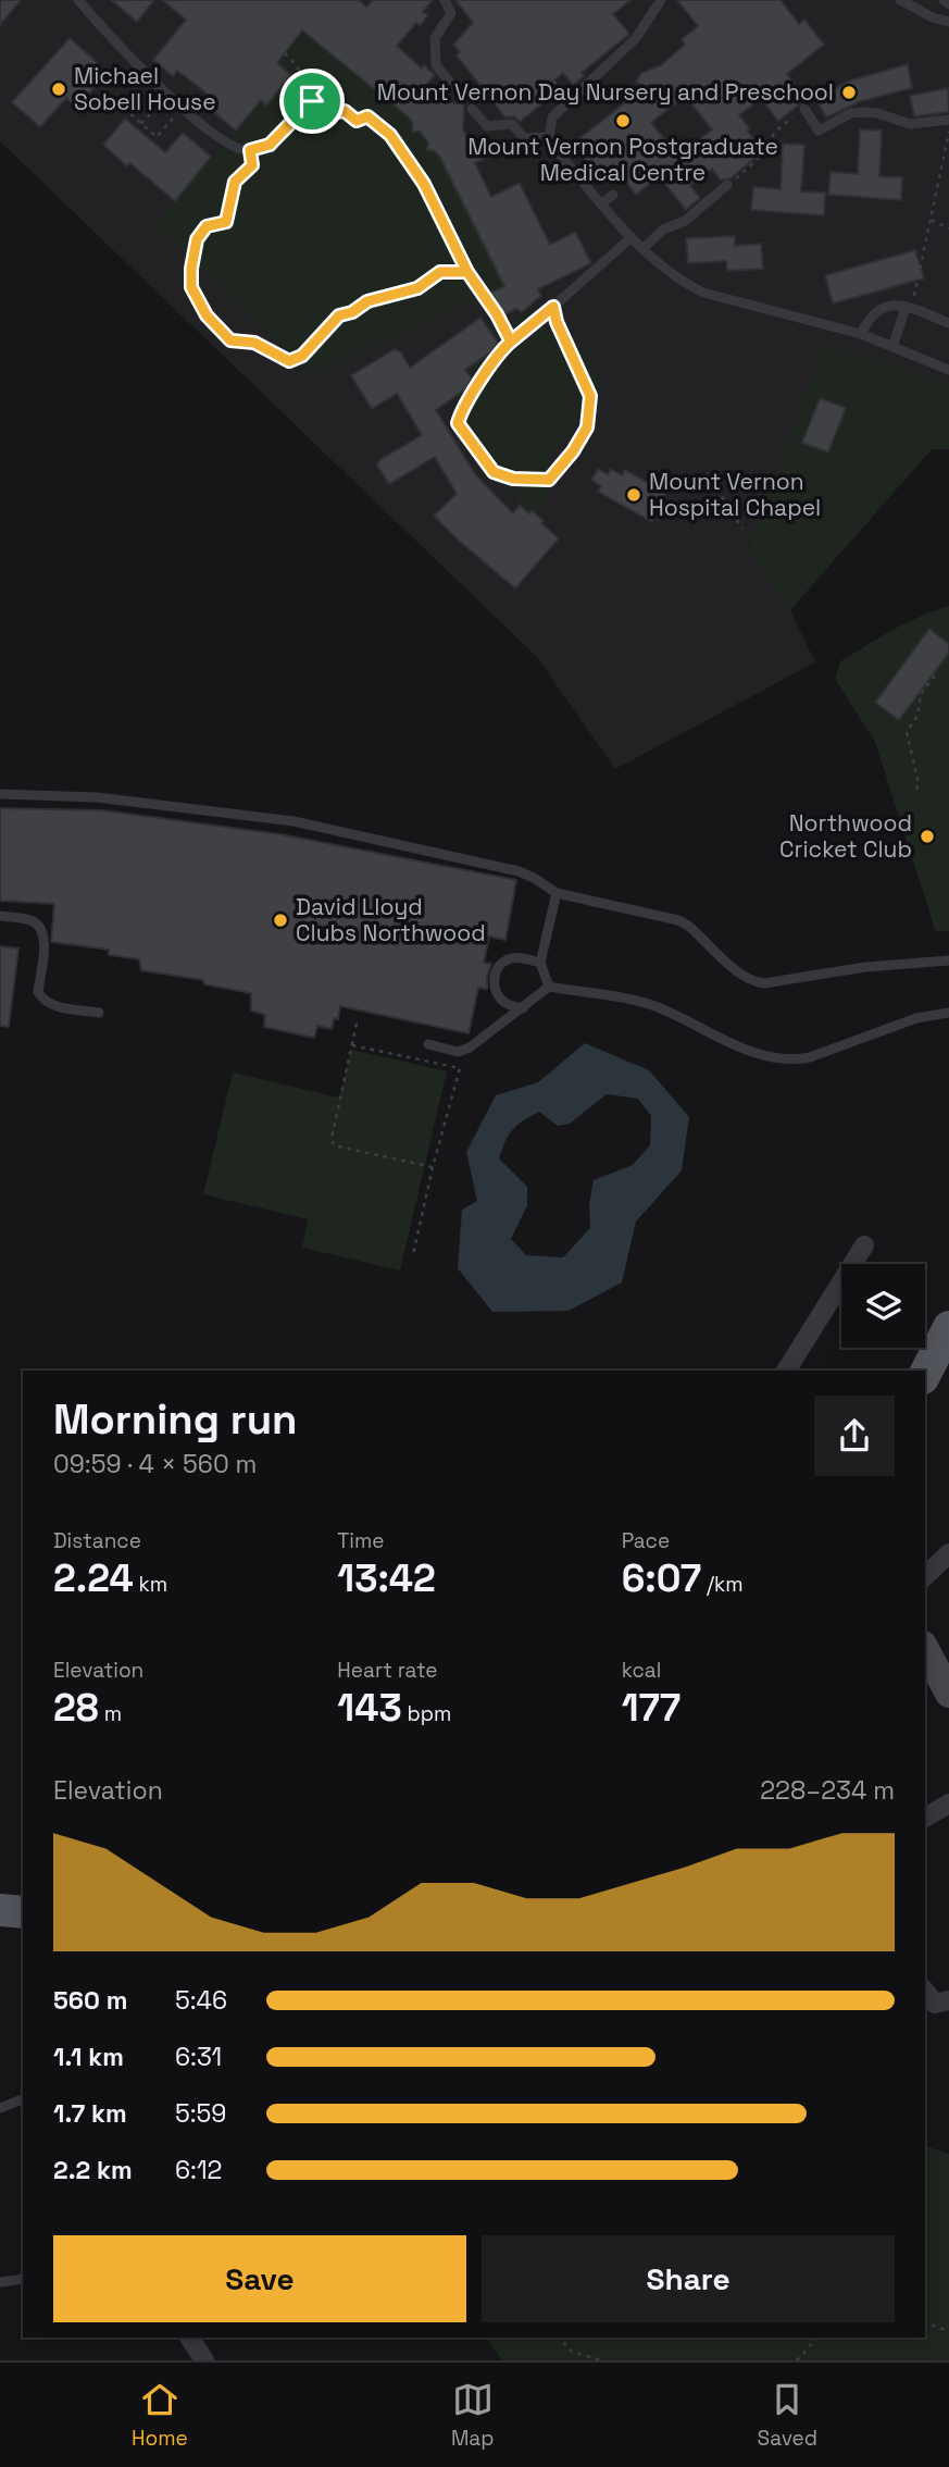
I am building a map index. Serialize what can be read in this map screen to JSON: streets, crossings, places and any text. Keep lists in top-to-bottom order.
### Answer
{
  "places": [
    "Michael Sobell House",
    "Mount Vernon Day Nursery and Preschool",
    "Mount Vernon Postgraduate Medical Centre",
    "Mount Vernon Hospital Chapel",
    "Northwood Cricket Club",
    "David Lloyd Clubs Northwood"
  ],
  "page": {
    "heading": ["Morning run", "09:59 · 4 × 560 m"],
    "stats": [
      ["Distance", "2.24 km"],
      ["Time", "13:42"],
      ["Pace", "6:07 /km"],
      ["Elevation", "28 m"],
      ["Heart rate", "143 bpm"],
      ["kcal", "177"]
    ],
    "chart": ["Elevation", "228–234 m"],
    "list": [
      {
        "name": "560 m",
        "note": "5:46"
      },
      {
        "name": "1.1 km",
        "note": "6:31"
      },
      {
        "name": "1.7 km",
        "note": "5:59"
      },
      {
        "name": "2.2 km",
        "note": "6:12"
      }
    ],
    "buttons": ["Save", "Share"],
    "tabs": ["Home", "Map", "Saved"]
  }
}
